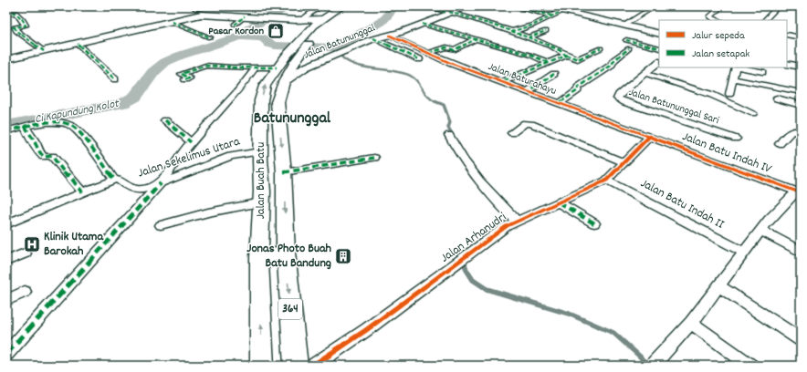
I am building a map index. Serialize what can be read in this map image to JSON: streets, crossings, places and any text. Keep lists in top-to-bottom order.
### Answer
{
  "streets": {
    "main road": ["Jalan Buah Batu", "364"],
    "street": [
      "Jalan Batununggal",
      "Jalan Baturahayu",
      "Jalan Batununggal Sari",
      "Jalan Batu Indah IV",
      "Jalan Sekelimus Utara",
      "Jalan Batu Indah II",
      "Jalan Arhanudri"
    ]
  },
  "crossings": [
    ["Jalan Batununggal", "Jalan Baturahayu"],
    ["Jalan Batununggal", "Jalan Buah Batu"],
    ["Jalan Baturahayu", "Jalan Batu Indah IV"],
    ["Jalan Baturahayu", "Jalan Arhanudri"],
    ["Jalan Batu Indah IV", "Jalan Arhanudri"],
    ["Jalan Sekelimus Utara", "Jalan Buah Batu"],
    ["Jalan Batu Indah II", "Jalan Arhanudri"]
  ],
  "districts": ["Batununggal"],
  "water": ["Ci Kapundung Kolot"],
  "places": {
    "shop": ["Pasar Kordon"],
    "hospital": ["Klinik Utama Barokah"],
    "building": ["Jonas Photo Buah Batu Bandung"]
  },
  "legend": ["Jalur sepeda", "Jalan setapak"]
}
